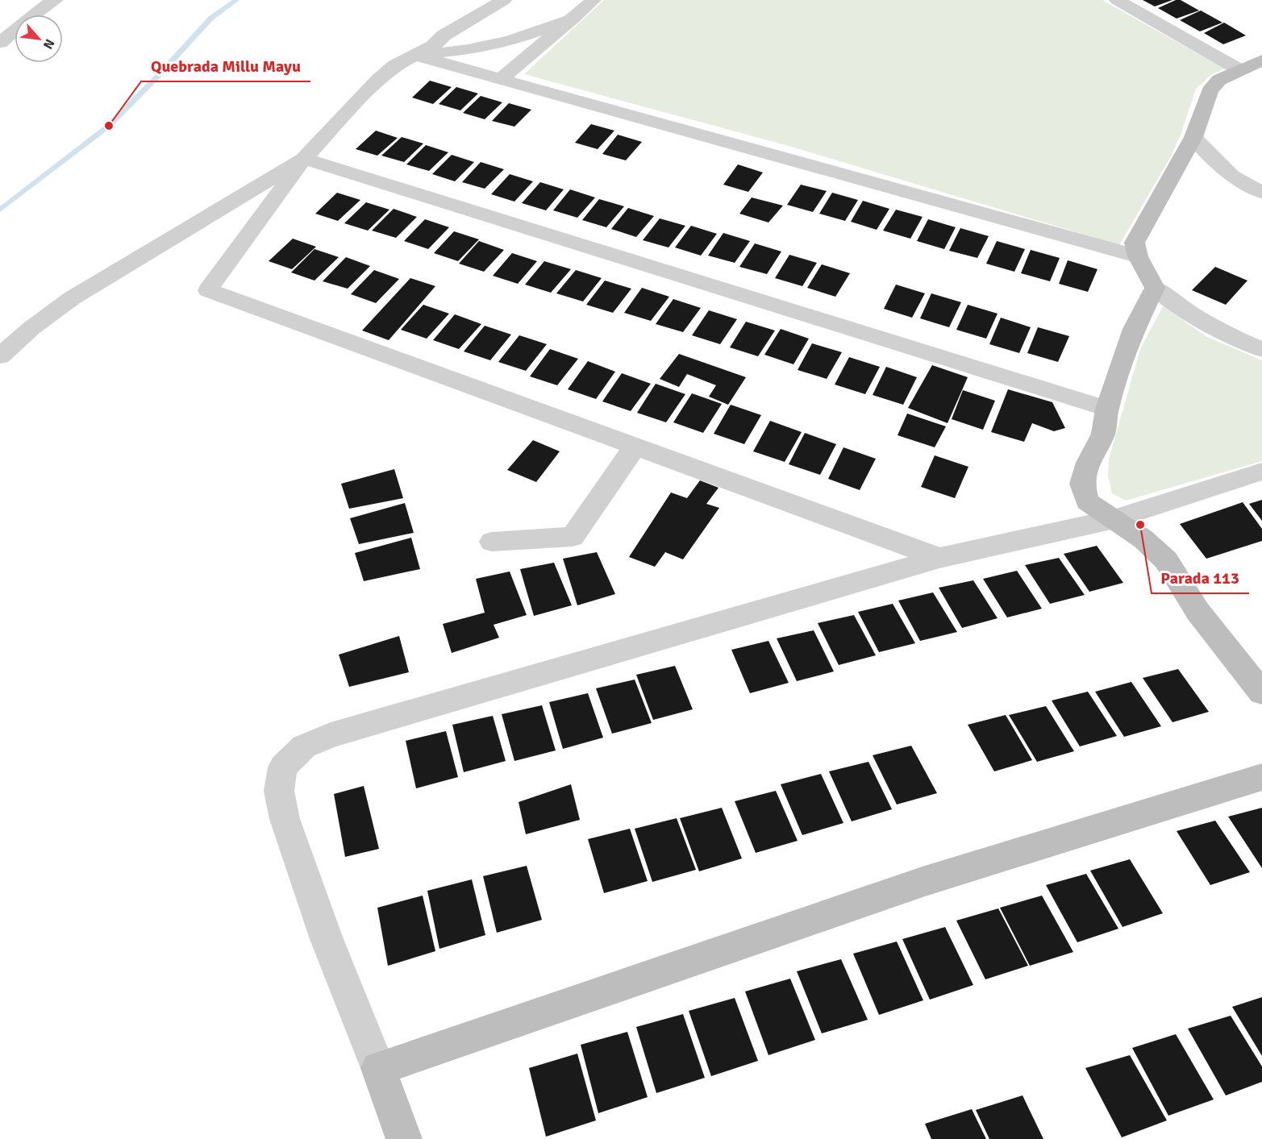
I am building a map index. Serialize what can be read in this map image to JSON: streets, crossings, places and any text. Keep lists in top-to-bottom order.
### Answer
{
  "places": ["Quebrada Millu Mayu", "Parada 113"],
  "north": "bottom right"
}
